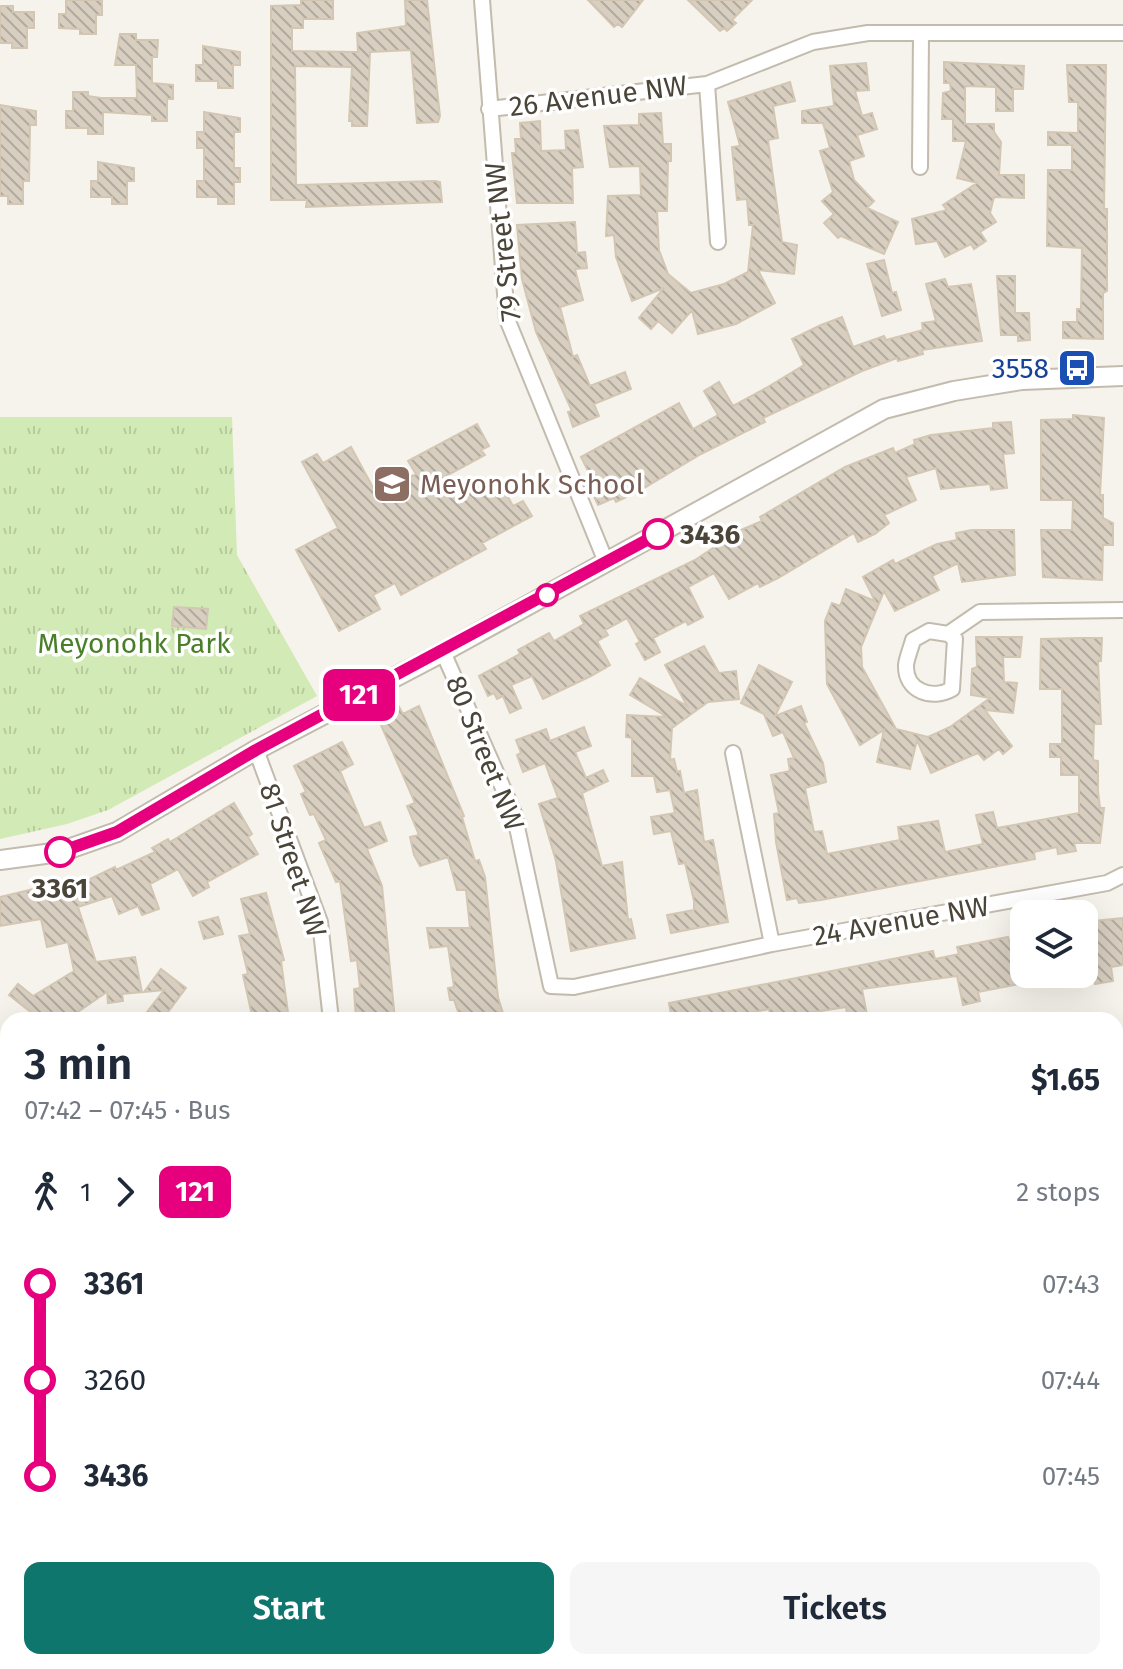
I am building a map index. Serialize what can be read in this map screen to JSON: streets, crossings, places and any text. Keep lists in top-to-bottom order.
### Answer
{
  "streets": {
    "street": [
      "26 Avenue NW",
      "79 Street NW",
      "80 Street NW",
      "81 Street NW",
      "24 Avenue NW"
    ]
  },
  "crossings": [
    ["26 Avenue NW", "79 Street NW"],
    ["80 Street NW", "24 Avenue NW"]
  ],
  "parks": ["Meyonohk Park"],
  "places": {
    "bus stop": ["3558"],
    "school or university": ["Meyonohk School"],
    "other": ["3436", "3361"]
  },
  "lines": ["bus line 121"],
  "page": {
    "on_map": "121",
    "heading": ["3 min", "07:42 – 07:45 · Bus", "$1.65"],
    "legs": ["1", "121", "2 stops"],
    "list": [
      {
        "name": "3361",
        "value": "07:43"
      },
      {
        "name": "3260",
        "value": "07:44"
      },
      {
        "name": "3436",
        "value": "07:45"
      }
    ],
    "buttons": ["Start", "Tickets"]
  }
}
